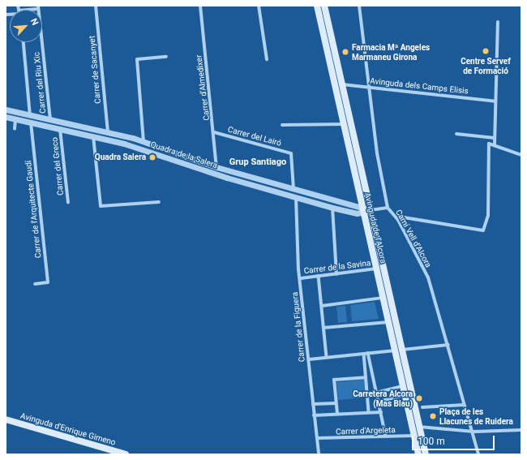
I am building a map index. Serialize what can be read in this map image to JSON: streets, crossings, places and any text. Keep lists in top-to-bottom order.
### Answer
{
  "streets": {
    "main road": ["Avinguda de l'Alcora", "Avinguda d'Enrique Gimeno"],
    "street": [
      "Carrer de Sacanyet",
      "Carrer del Riu Xic",
      "Avinguda dels Camps Elisis",
      "Carrer d'Almedíxer",
      "Carrer del Lairó",
      "Quadra de la Salera",
      "Carrer del Greco",
      "Carrer de l'Arquitecte Gaudí",
      "Camí Vell d'Alcora",
      "Carrer de la Savina",
      "Carrer de la Figuera",
      "Carrer d'Argeleta"
    ]
  },
  "crossings": [
    ["Carrer de Sacanyet", "Quadra de la Salera"],
    ["Carrer del Riu Xic", "Quadra de la Salera"],
    ["Avinguda dels Camps Elisis", "Avinguda de l'Alcora"],
    ["Avinguda dels Camps Elisis", "Camí Vell d'Alcora"],
    ["Carrer d'Almedíxer", "Carrer del Lairó"],
    ["Carrer d'Almedíxer", "Quadra de la Salera"],
    ["Carrer del Lairó", "Quadra de la Salera"],
    ["Quadra de la Salera", "Carrer del Greco"],
    ["Quadra de la Salera", "Carrer de l'Arquitecte Gaudí"],
    ["Quadra de la Salera", "Avinguda de l'Alcora"],
    ["Quadra de la Salera", "Carrer de la Figuera"],
    ["Avinguda de l'Alcora", "Carrer de la Savina"],
    ["Avinguda de l'Alcora", "Carrer d'Argeleta"],
    ["Carrer de la Savina", "Carrer de la Figuera"],
    ["Carrer de la Figuera", "Carrer d'Argeleta"]
  ],
  "districts": ["Grup Santiago"],
  "places": [
    "Centre Servef de Formació",
    "Farmacia Mª Angeles Marmaneu Girona",
    "Quadra Salera",
    "Carretera Alcora (Mas Blau)",
    "Plaça de les Llacunes de Ruidera"
  ],
  "scale_bar": "100 m",
  "north": "top right"
}
